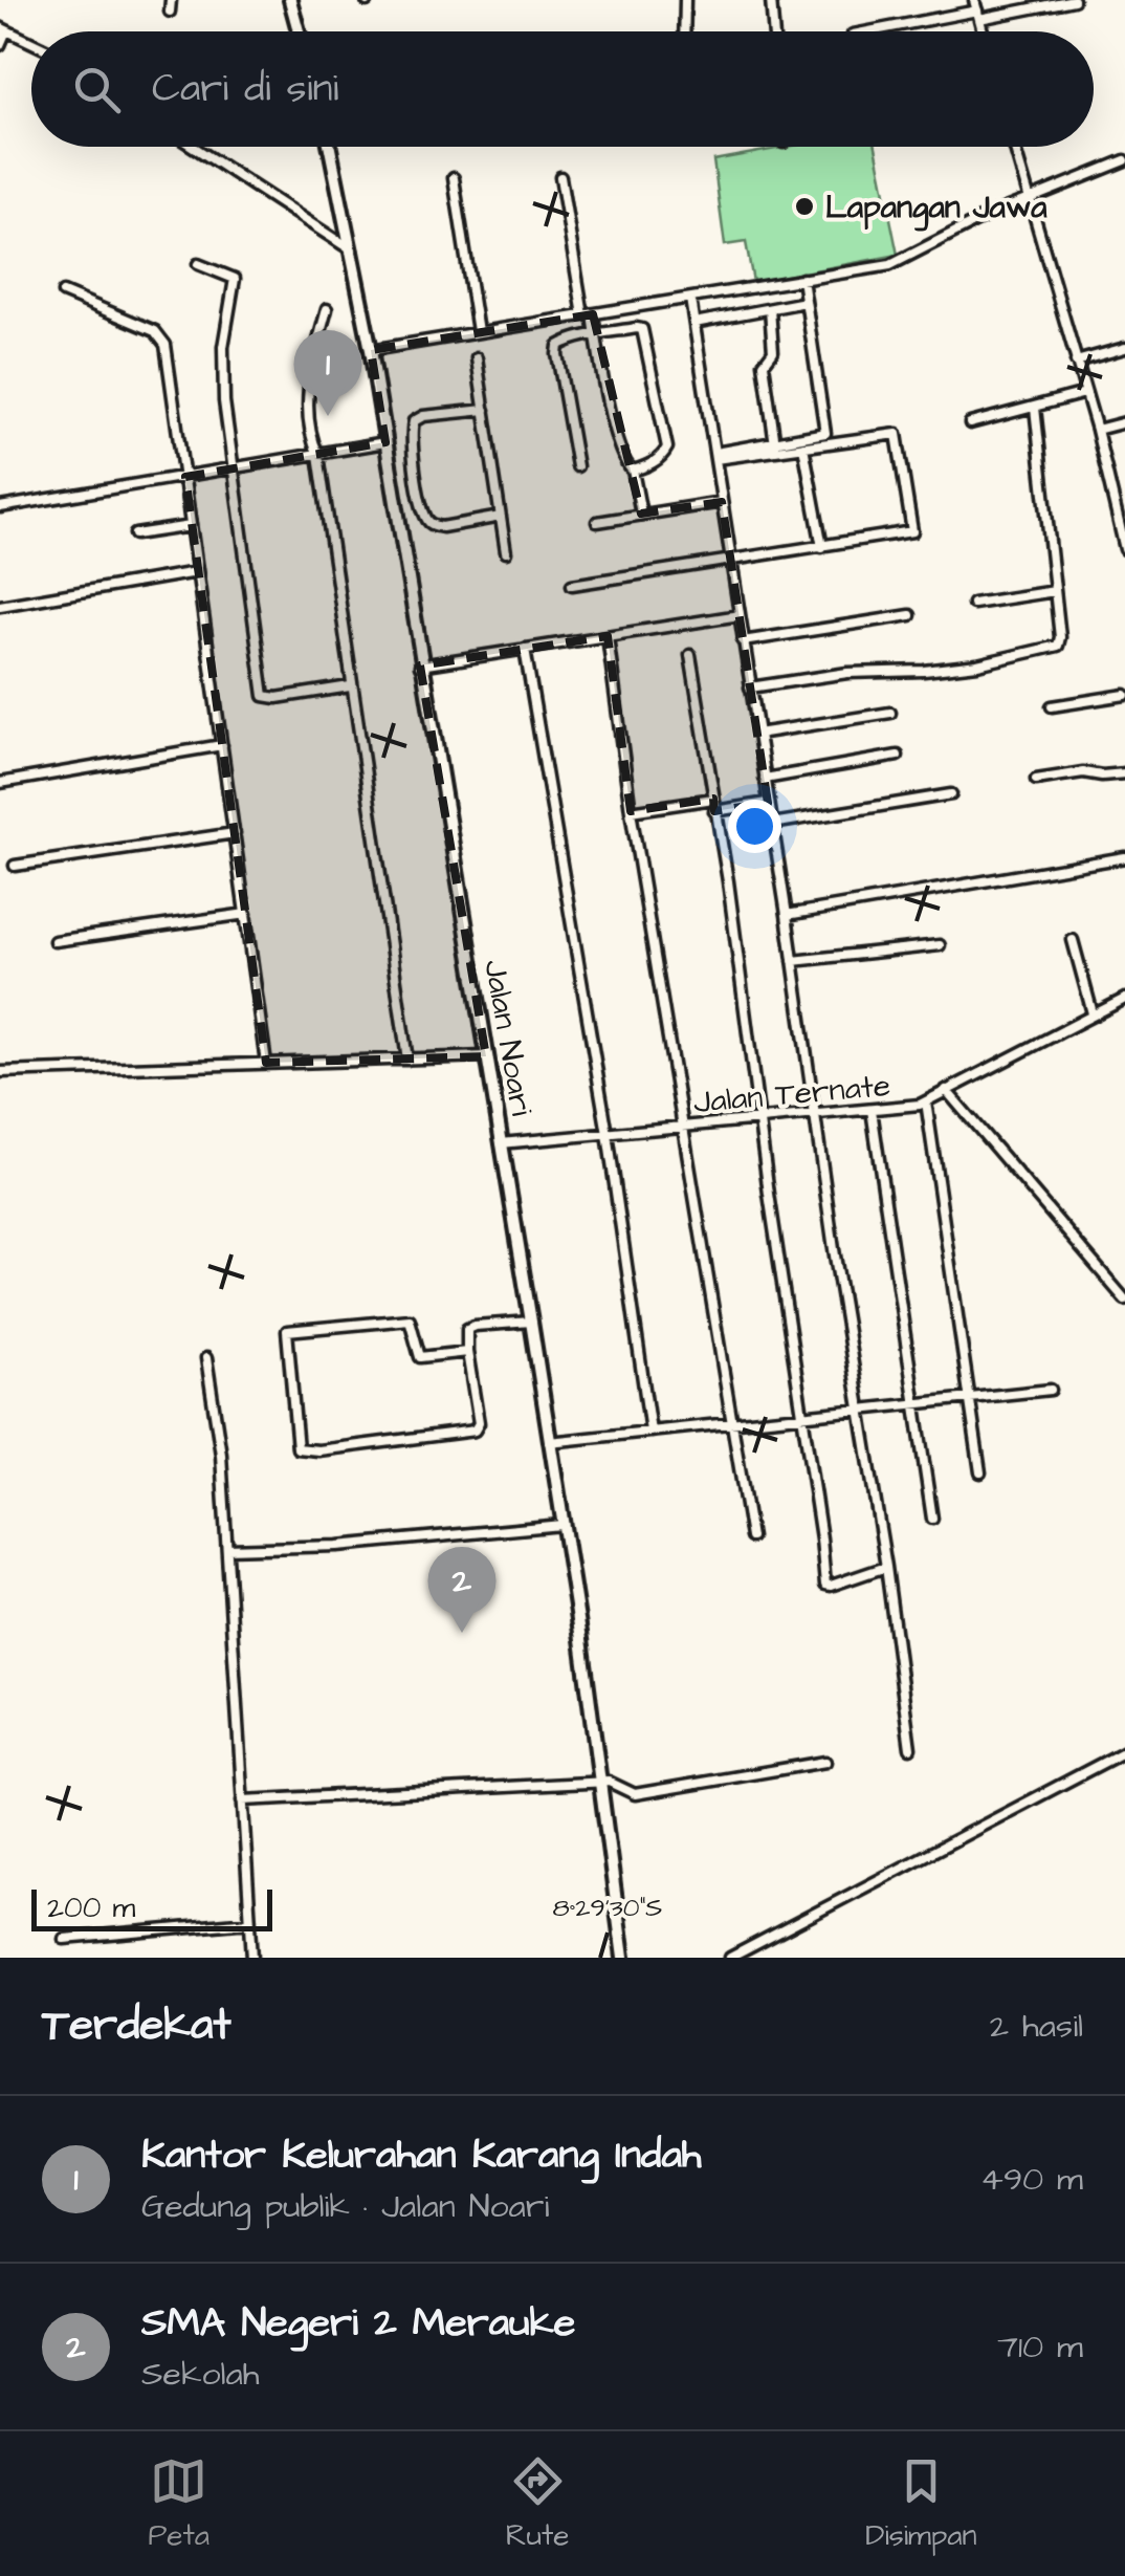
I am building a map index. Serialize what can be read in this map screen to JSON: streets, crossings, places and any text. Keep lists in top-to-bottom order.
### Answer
{
  "streets": {
    "street": ["Jalan Noari", "Jalan Ternate"]
  },
  "crossings": [
    ["Jalan Noari", "Jalan Ternate"]
  ],
  "places": ["Lapangan Jawa"],
  "scale_bar": "200 m",
  "page": {
    "search": "Cari di sini",
    "pins": ["1", "2"],
    "scale": "200 m",
    "heading": ["Terdekat", "2 hasil"],
    "list": [
      {
        "mark": "1",
        "name": "Kantor Kelurahan Karang Indah",
        "note": "Gedung publik · Jalan Noari",
        "value": "490 m"
      },
      {
        "mark": "2",
        "name": "SMA Negeri 2 Merauke",
        "note": "Sekolah",
        "value": "710 m"
      }
    ],
    "nav": ["Peta", "Rute", "Disimpan"]
  },
  "coordinates": ["8°29'30\"S"]
}
